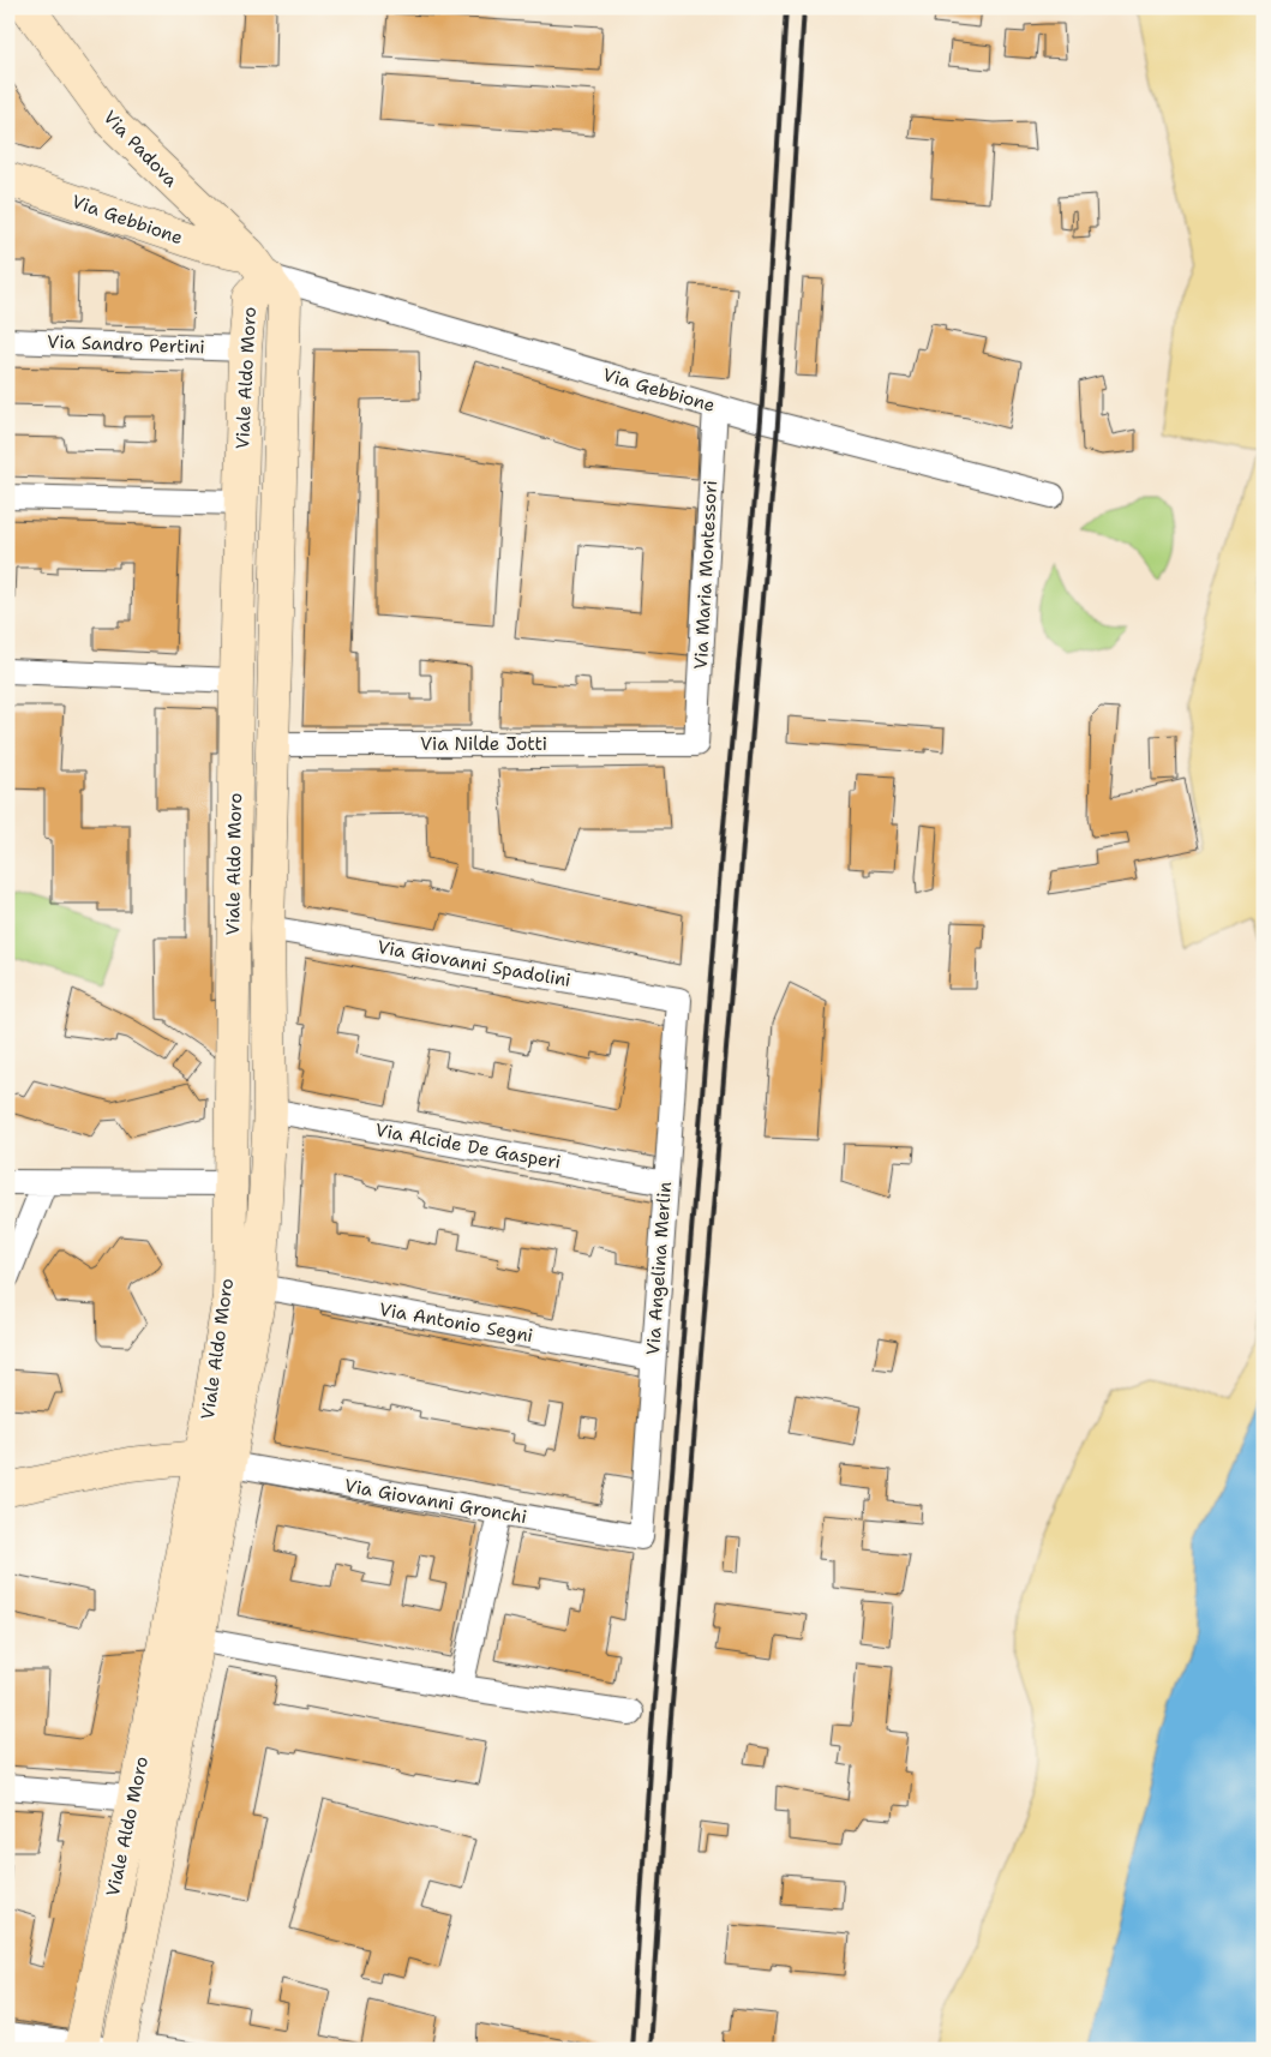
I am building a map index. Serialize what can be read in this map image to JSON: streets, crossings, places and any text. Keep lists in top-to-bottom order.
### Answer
{
  "streets": {
    "street": [
      "Via Padova",
      "Via Gebbione",
      "Via Sandro Pertini",
      "Viale Aldo Moro",
      "Via Maria Montessori",
      "Via Nilde Jotti",
      "Via Giovanni Spadolini",
      "Via Alcide De Gasperi",
      "Via Angelina Merlin",
      "Via Antonio Segni",
      "Via Giovanni Gronchi"
    ]
  },
  "crossings": [
    ["Via Padova", "Via Gebbione"],
    ["Via Padova", "Viale Aldo Moro"],
    ["Via Gebbione", "Viale Aldo Moro"],
    ["Via Gebbione", "Via Maria Montessori"],
    ["Via Sandro Pertini", "Viale Aldo Moro"],
    ["Viale Aldo Moro", "Via Nilde Jotti"],
    ["Viale Aldo Moro", "Via Giovanni Spadolini"],
    ["Viale Aldo Moro", "Via Alcide De Gasperi"],
    ["Viale Aldo Moro", "Via Antonio Segni"],
    ["Viale Aldo Moro", "Via Giovanni Gronchi"],
    ["Via Maria Montessori", "Via Nilde Jotti"],
    ["Via Giovanni Spadolini", "Via Angelina Merlin"],
    ["Via Alcide De Gasperi", "Via Angelina Merlin"],
    ["Via Angelina Merlin", "Via Antonio Segni"],
    ["Via Angelina Merlin", "Via Giovanni Gronchi"]
  ]
}
